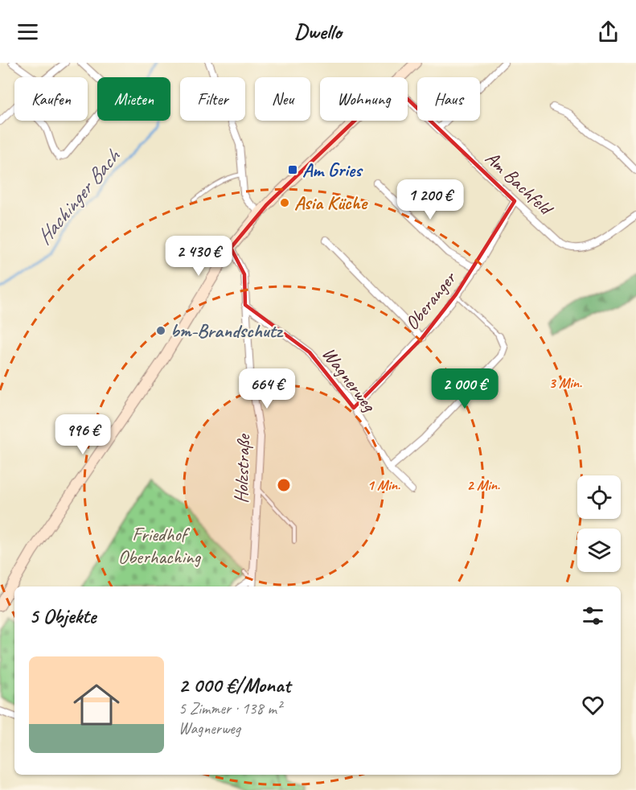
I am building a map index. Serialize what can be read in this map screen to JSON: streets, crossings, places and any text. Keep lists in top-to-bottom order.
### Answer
{
  "streets": {
    "street": [
      "Am Bachfeld",
      "Oberanger",
      "Wagnerweg",
      "Holzstraße"
    ]
  },
  "crossings": [
    ["Am Bachfeld", "Oberanger"],
    ["Oberanger", "Wagnerweg"],
    ["Wagnerweg", "Holzstraße"]
  ],
  "water": ["Hachinger Bach"],
  "parks": ["Friedhof Oberhaching"],
  "places": {
    "transit": ["Am Gries"],
    "other": ["Asia Küche", "bm-Brandschutz"]
  },
  "page": {
    "header": "Dwello",
    "chip": [
      "Kaufen",
      "Mieten",
      "Filter",
      "Neu",
      "Wohnung",
      "Haus"
    ],
    "price": [
      "1 200 €",
      "2 430 €",
      "664 €",
      "2 000 €",
      "996 €"
    ],
    "heading": "5 Objekte",
    "list": [
      {
        "name": "2 000 €/Monat",
        "note": "5 Zimmer · 138 m² · Wagnerweg"
      }
    ]
  },
  "rings": ["3 Min.", "1 Min.", "2 Min."]
}
